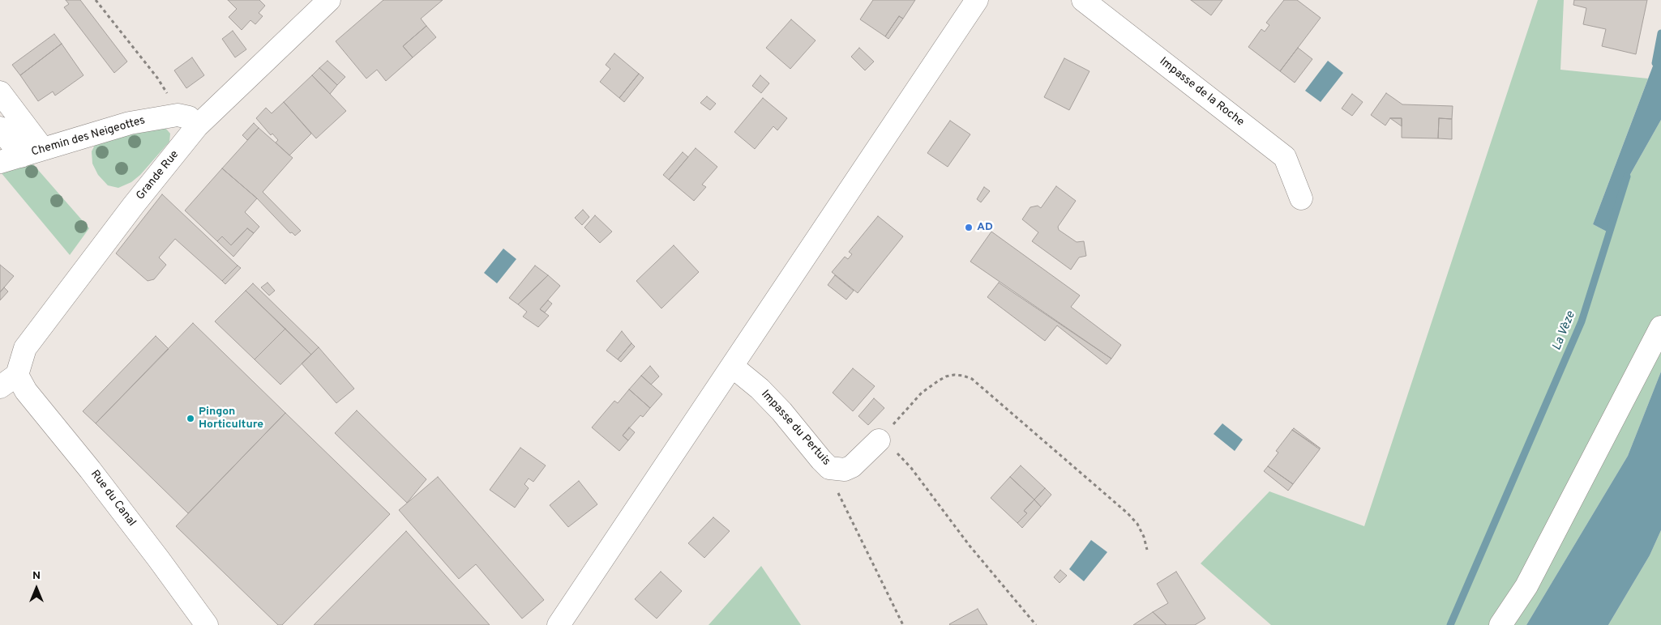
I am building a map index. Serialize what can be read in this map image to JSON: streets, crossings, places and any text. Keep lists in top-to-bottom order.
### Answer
{
  "streets": {
    "street": [
      "Impasse de la Roche",
      "Chemin des Neigeottes",
      "Grande Rue",
      "Impasse du Pertuis",
      "Rue du Canal"
    ]
  },
  "crossings": [
    ["Grande Rue", "Rue du Canal"]
  ],
  "water": ["La Vèze"],
  "places": ["AD", "Pingon Horticulture"],
  "north": "top"
}
